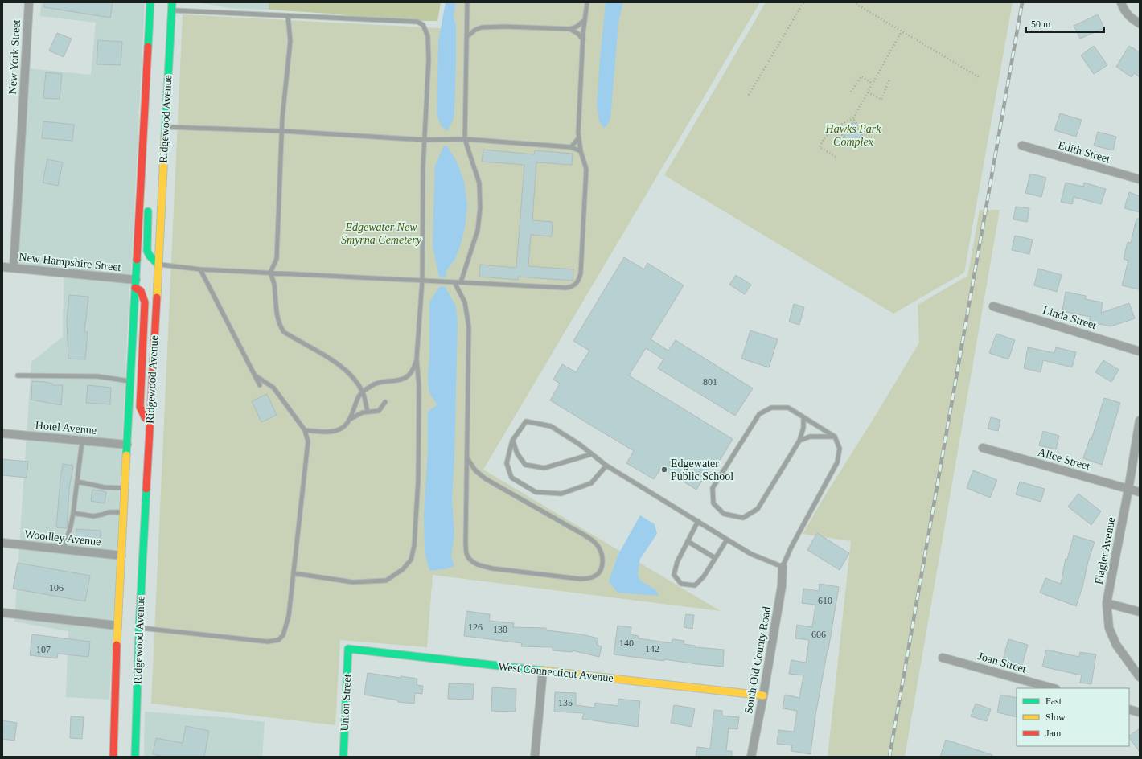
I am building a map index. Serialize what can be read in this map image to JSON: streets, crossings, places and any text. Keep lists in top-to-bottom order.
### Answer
{
  "streets": {
    "main road": ["Ridgewood Avenue", "West Connecticut Avenue", "Union Street"],
    "street": [
      "New York Street",
      "Edith Street",
      "New Hampshire Street",
      "Linda Street",
      "Hotel Avenue",
      "Alice Street",
      "Woodley Avenue",
      "Flagler Avenue",
      "South Old County Road",
      "Joan Street"
    ]
  },
  "crossings": [
    ["New York Street", "New Hampshire Street"],
    ["Ridgewood Avenue", "New Hampshire Street"],
    ["Ridgewood Avenue", "Hotel Avenue"],
    ["Ridgewood Avenue", "Woodley Avenue"],
    ["Alice Street", "Flagler Avenue"],
    ["South Old County Road", "West Connecticut Avenue"],
    ["West Connecticut Avenue", "Union Street"]
  ],
  "parks": ["Hawks Park Complex", "Edgewater New Smyrna Cemetery"],
  "places": ["Edgewater Public School"],
  "house_numbers": [
    "801",
    "106",
    "610",
    "126",
    "130",
    "606",
    "140",
    "142",
    "107",
    "135"
  ],
  "legend": ["Fast", "Slow", "Jam"],
  "scale_bar": "50 m"
}
